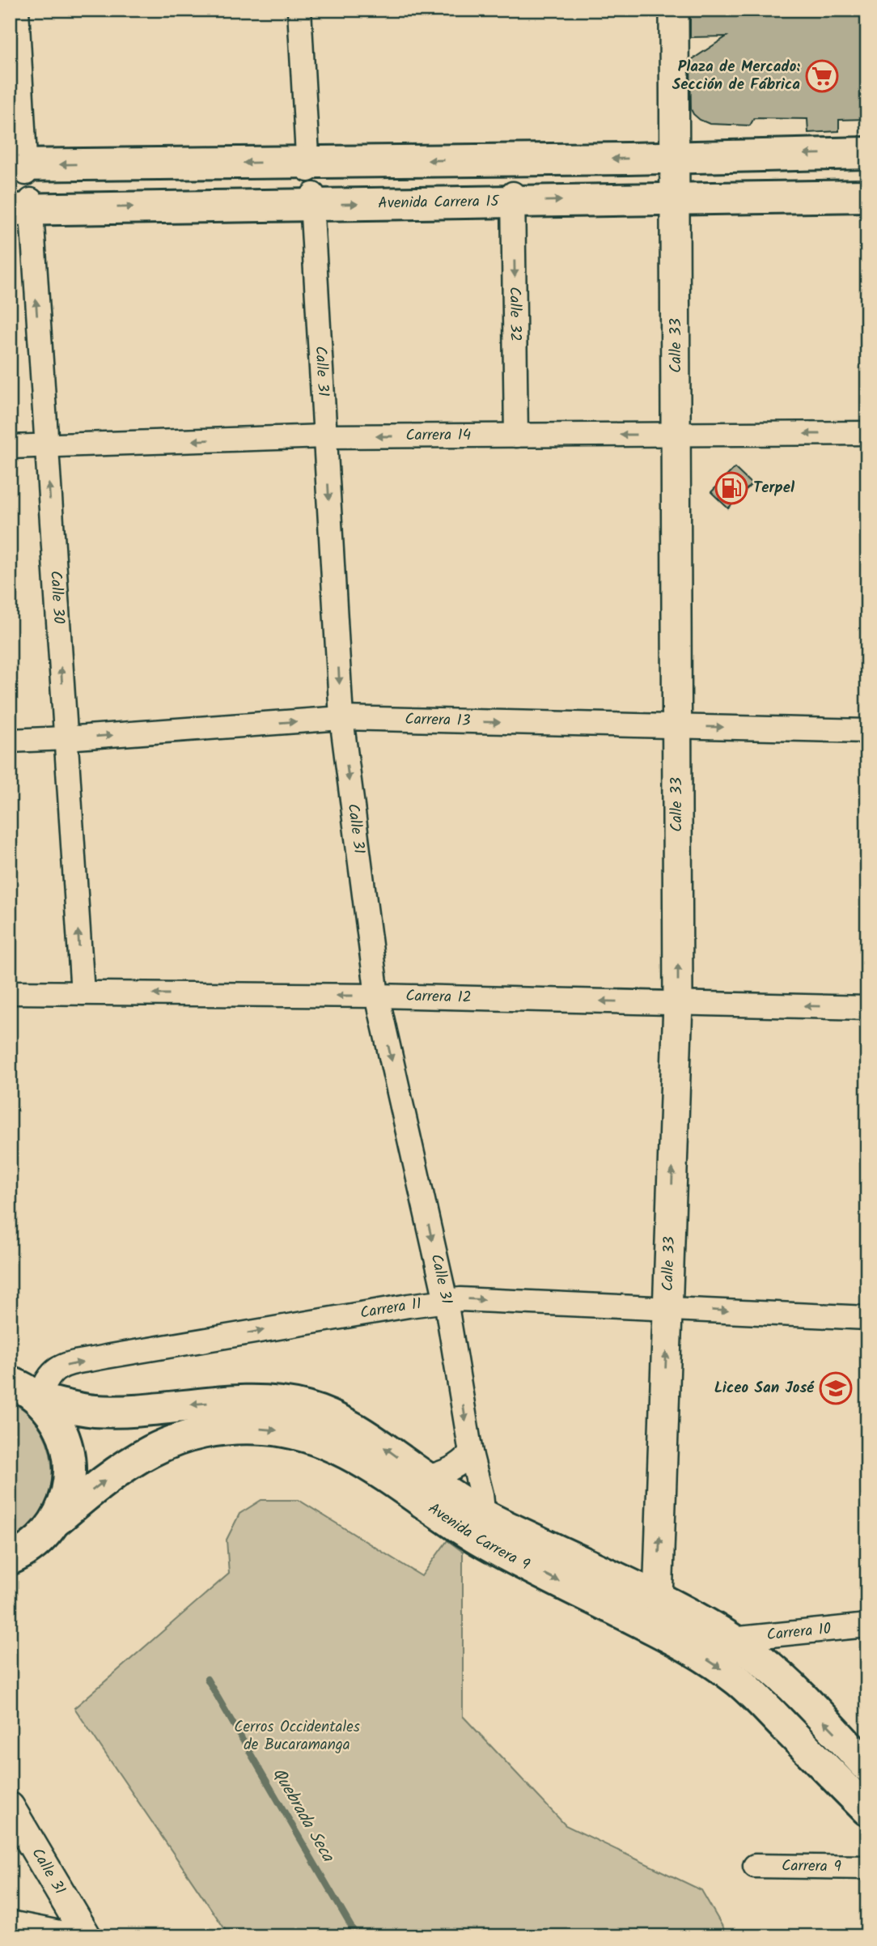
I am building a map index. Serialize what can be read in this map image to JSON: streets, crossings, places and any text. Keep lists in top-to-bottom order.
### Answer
{
  "streets": {
    "main road": ["Avenida Carrera 15", "Avenida Carrera 9"],
    "street": [
      "Calle 32",
      "Calle 33",
      "Calle 31",
      "Carrera 14",
      "Calle 30",
      "Carrera 13",
      "Carrera 12",
      "Carrera 11",
      "Carrera 10",
      "Carrera 9"
    ]
  },
  "crossings": [
    ["Avenida Carrera 15", "Calle 32"],
    ["Avenida Carrera 15", "Calle 33"],
    ["Avenida Carrera 15", "Calle 31"],
    ["Avenida Carrera 15", "Calle 30"],
    ["Calle 32", "Carrera 14"],
    ["Calle 33", "Carrera 14"],
    ["Calle 33", "Carrera 13"],
    ["Calle 33", "Carrera 12"],
    ["Calle 33", "Carrera 11"],
    ["Calle 33", "Avenida Carrera 9"],
    ["Calle 31", "Carrera 14"],
    ["Calle 31", "Carrera 13"],
    ["Calle 31", "Carrera 12"],
    ["Calle 31", "Carrera 11"],
    ["Calle 31", "Avenida Carrera 9"],
    ["Carrera 14", "Calle 30"],
    ["Calle 30", "Carrera 13"],
    ["Calle 30", "Carrera 12"],
    ["Carrera 11", "Avenida Carrera 9"],
    ["Avenida Carrera 9", "Carrera 10"]
  ],
  "one_way": [
    "Calle 32",
    "Calle 33",
    "Calle 31",
    "Carrera 14",
    "Calle 30",
    "Carrera 13",
    "Carrera 12",
    "Carrera 11"
  ],
  "water": ["Quebrada Seca"],
  "parks": ["Cerros Occidentales de Bucaramanga"],
  "places": {
    "supermarket": ["Plaza de Mercado: Sección de Fábrica"],
    "fuel station": ["Terpel"],
    "school or university": ["Liceo San José"]
  }
}
